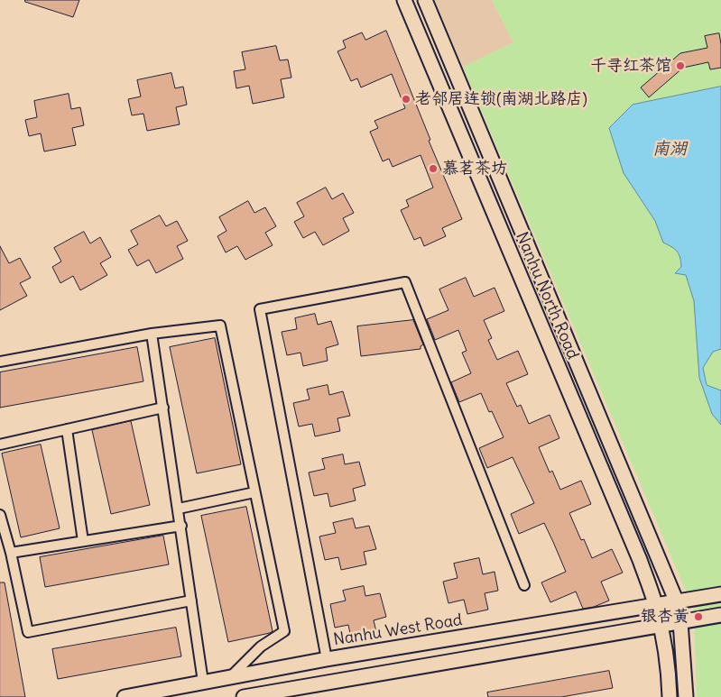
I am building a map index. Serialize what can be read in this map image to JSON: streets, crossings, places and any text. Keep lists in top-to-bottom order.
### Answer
{
  "streets": {
    "main road": ["Nanhu North Road", "Nanhu West Road"]
  },
  "crossings": [
    ["Nanhu North Road", "Nanhu West Road"]
  ],
  "water": ["南湖"],
  "places": [
    "千寻红茶馆",
    "老邻居连锁(南湖北路店)",
    "慕茗茶坊",
    "银杏黄"
  ]
}
